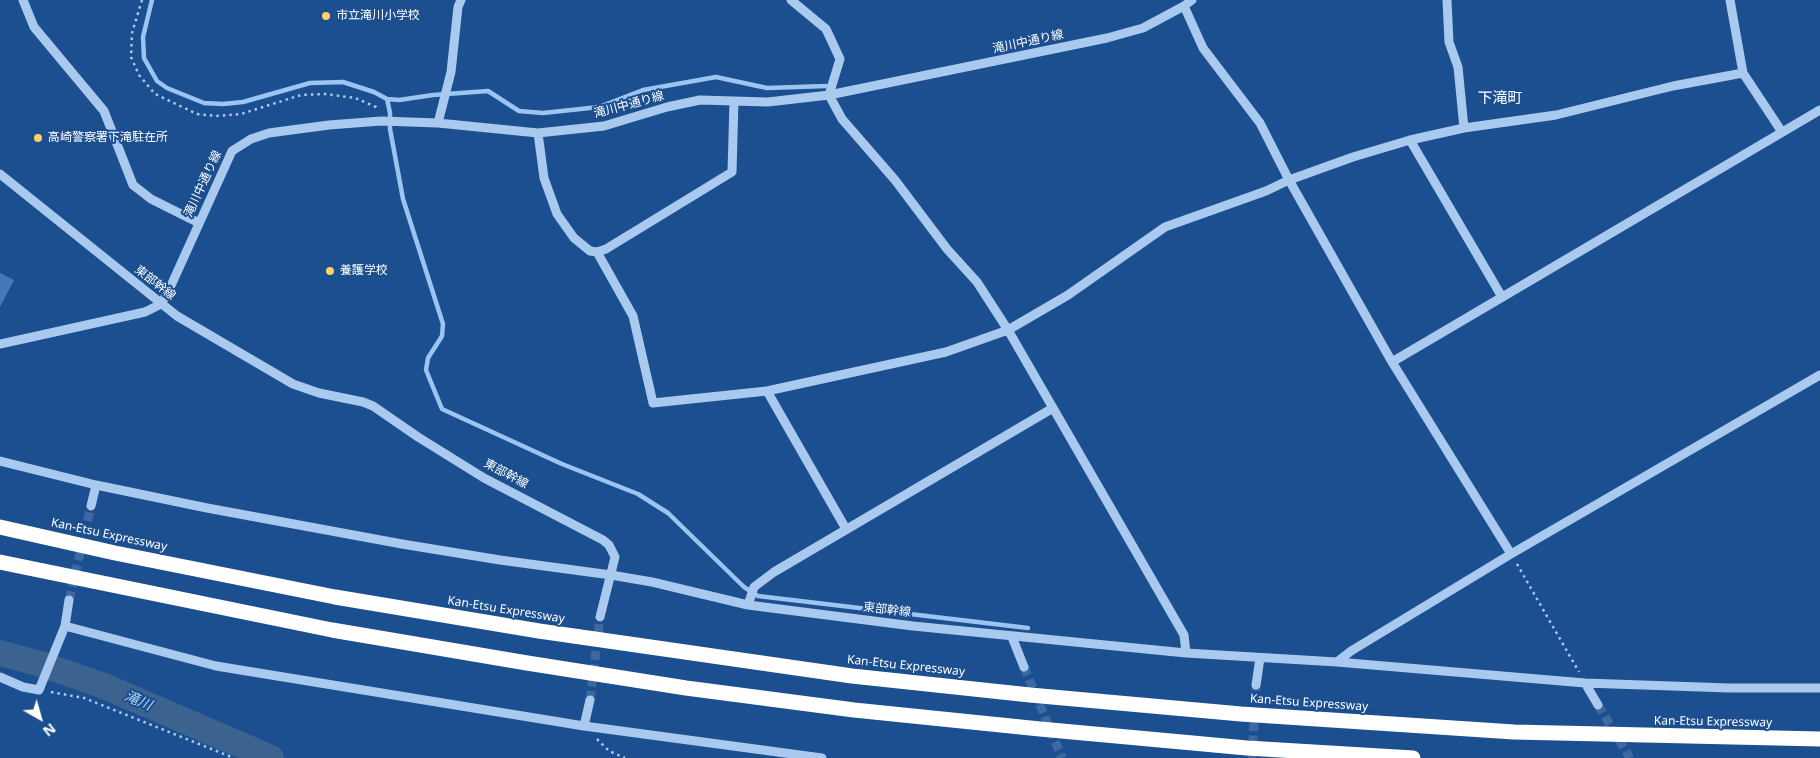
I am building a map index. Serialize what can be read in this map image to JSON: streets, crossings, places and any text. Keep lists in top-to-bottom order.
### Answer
{
  "streets": {
    "highway": ["Kan-Etsu Expressway"],
    "street": ["滝川中通り線", "東部幹線"]
  },
  "crossings": [
    ["滝川中通り線", "東部幹線"]
  ],
  "districts": ["下滝町"],
  "water": ["滝川"],
  "places": ["市立滝川小学校", "高崎警察署下滝駐在所", "養護学校"],
  "north": "bottom right"
}
